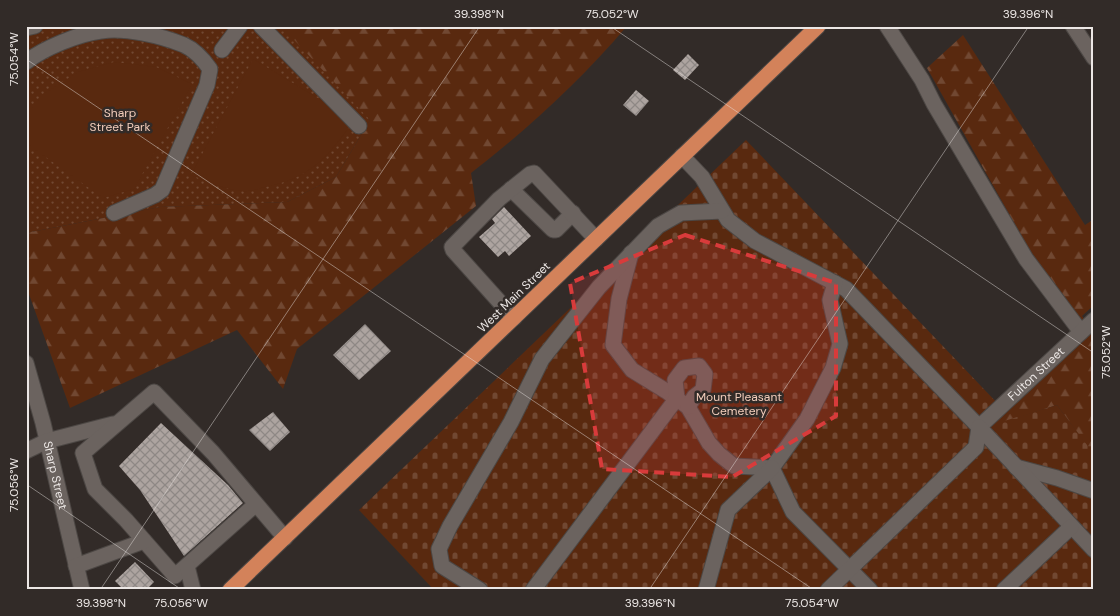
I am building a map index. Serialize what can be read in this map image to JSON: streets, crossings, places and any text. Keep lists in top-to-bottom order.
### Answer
{
  "streets": {
    "highway": ["West Main Street"],
    "street": ["Fulton Street", "Sharp Street"]
  },
  "parks": ["Sharp Street Park", "Mount Pleasant Cemetery"],
  "coordinates": [
    "39.398°N",
    "75.052°W",
    "39.396°N",
    "75.054°W",
    "75.056°W"
  ]
}
